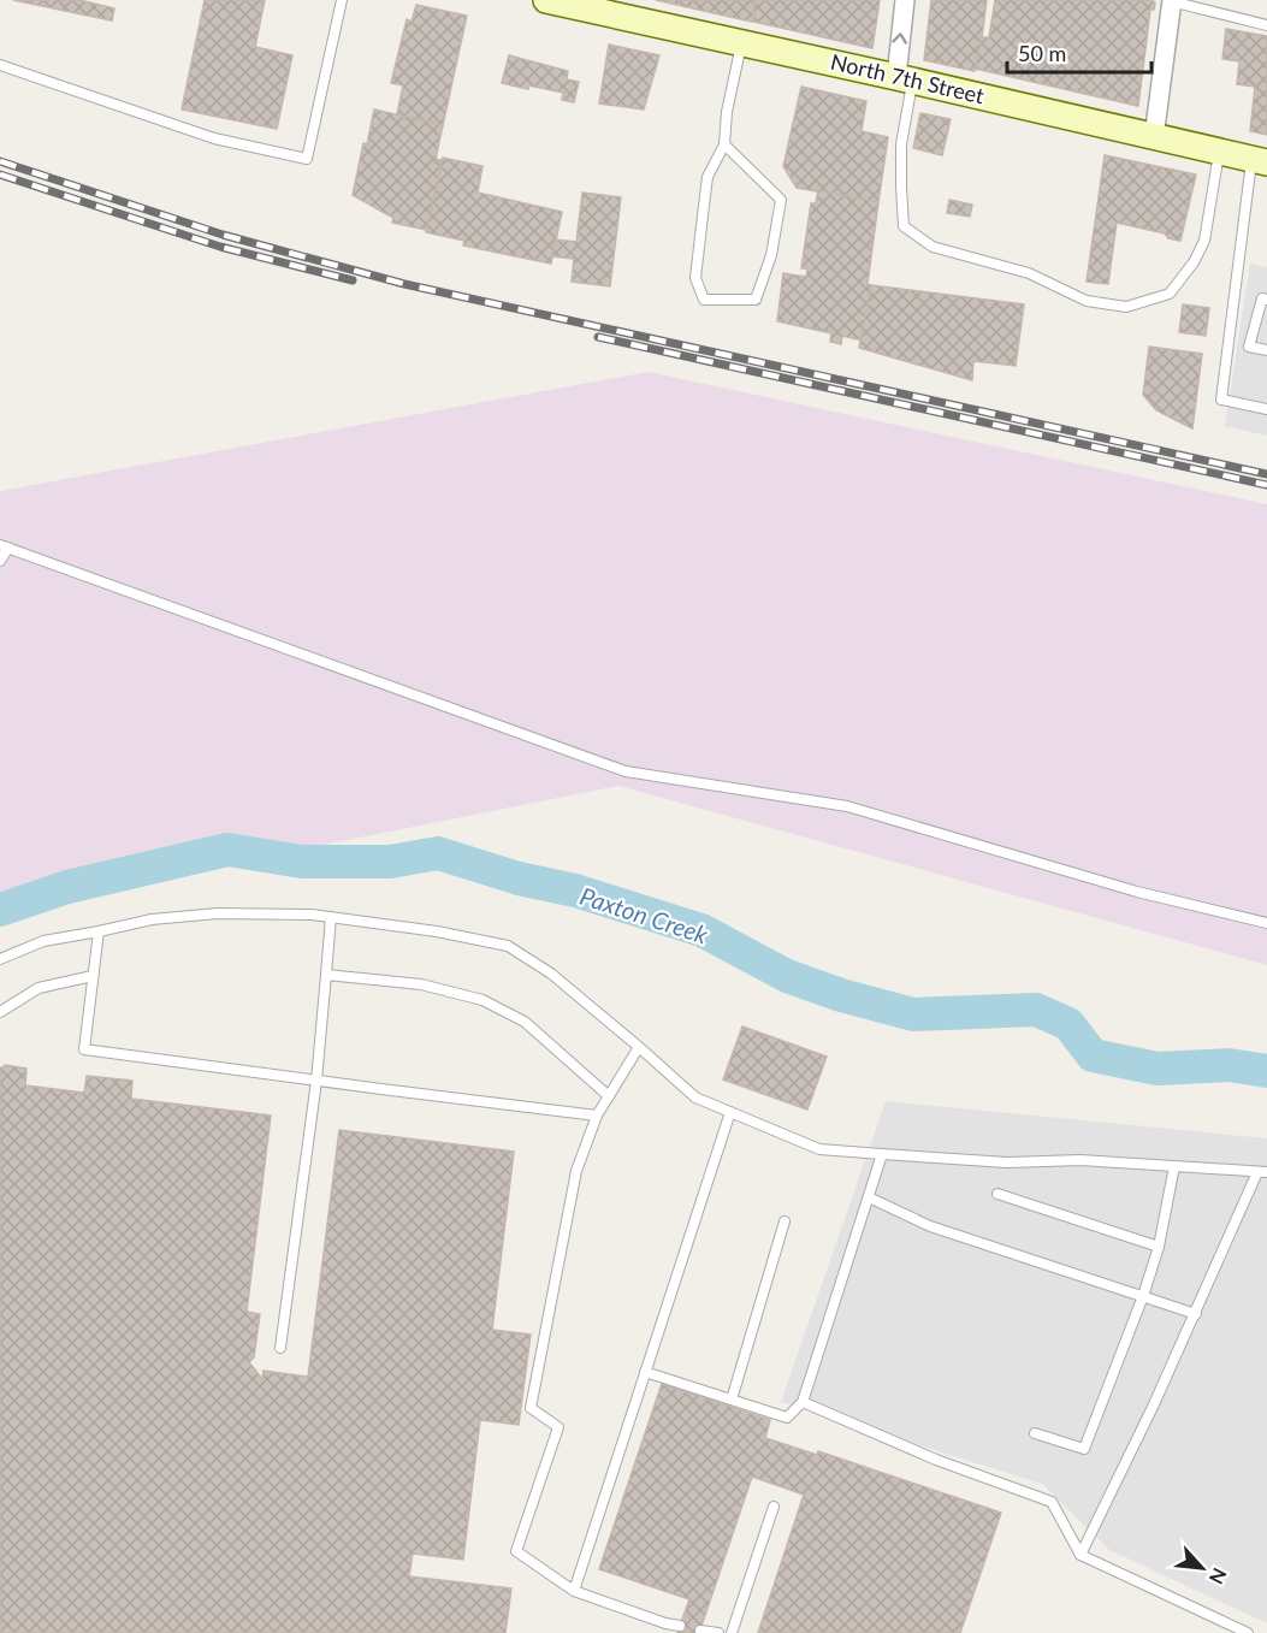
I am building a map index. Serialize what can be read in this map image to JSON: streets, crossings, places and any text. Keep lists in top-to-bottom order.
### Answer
{
  "streets": {
    "main road": ["North 7th Street"]
  },
  "water": ["Paxton Creek"],
  "scale_bar": "50 m",
  "north": "bottom right"
}
